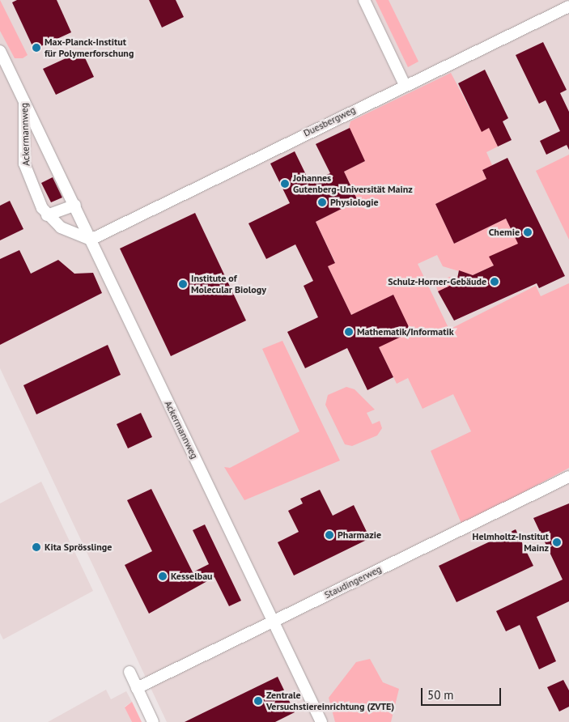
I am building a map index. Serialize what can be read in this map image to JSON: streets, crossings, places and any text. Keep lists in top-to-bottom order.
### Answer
{
  "streets": {
    "street": ["Duesbergweg", "Ackermannweg", "Staudingerweg"]
  },
  "crossings": [
    ["Duesbergweg", "Ackermannweg"],
    ["Ackermannweg", "Staudingerweg"]
  ],
  "places": [
    "Max-Planck-Institut für Polymerforschung",
    "Johannes Gutenberg-Universität Mainz",
    "Physiologie",
    "Chemie",
    "Schulz-Horner-Gebäude",
    "Institute of Molecular Biology",
    "Mathematik/Informatik",
    "Pharmazie",
    "Helmholtz-Institut Mainz",
    "Kita Sprösslinge",
    "Kesselbau",
    "Zentrale Versuchstiereinrichtung (ZVTE)"
  ],
  "scale_bar": "50 m"
}
